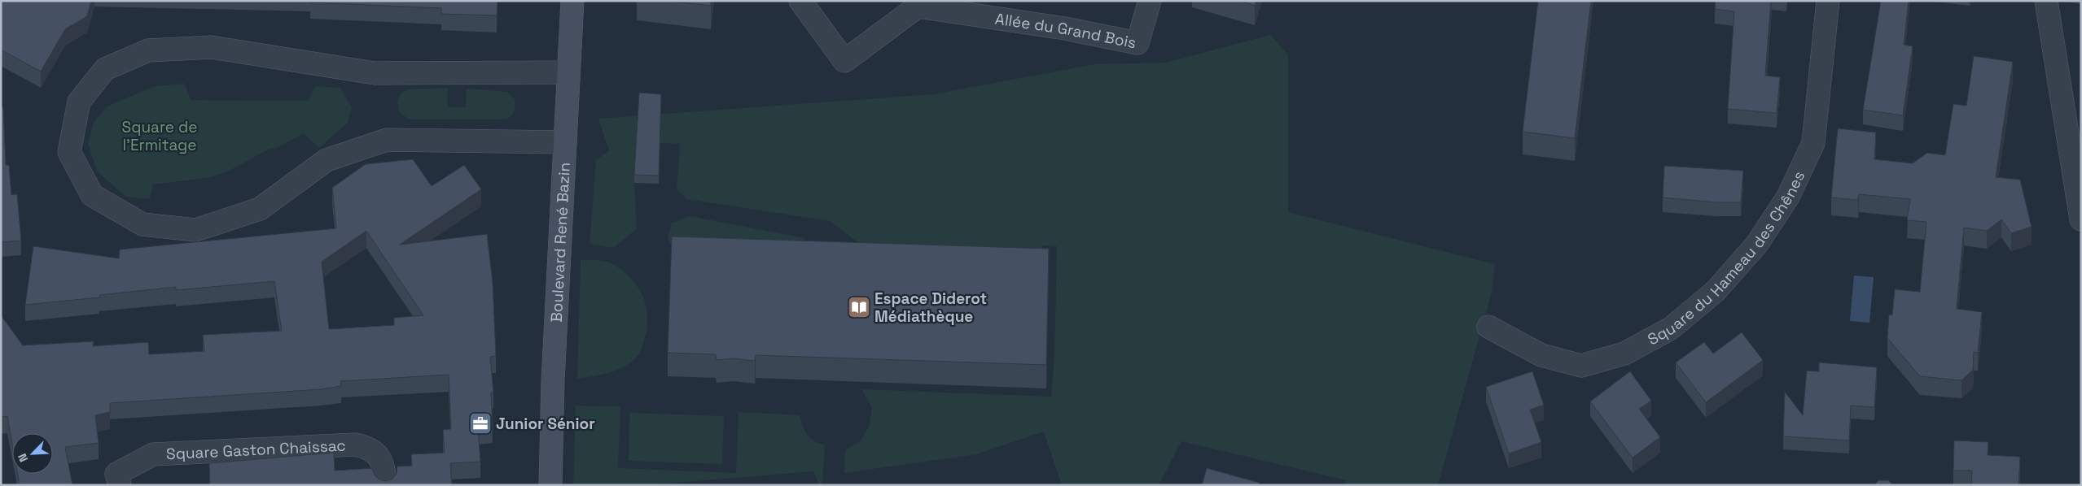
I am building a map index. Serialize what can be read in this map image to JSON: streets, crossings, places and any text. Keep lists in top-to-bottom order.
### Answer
{
  "streets": {
    "main road": ["Boulevard René Bazin"],
    "street": ["Allée du Grand Bois", "Square du Hameau des Chênes", "Square Gaston Chaissac"]
  },
  "parks": ["Square de l'Ermitage"],
  "places": {
    "library": ["Espace Diderot Médiathèque"],
    "office": ["Junior Sénior"]
  },
  "north": "bottom left"
}
